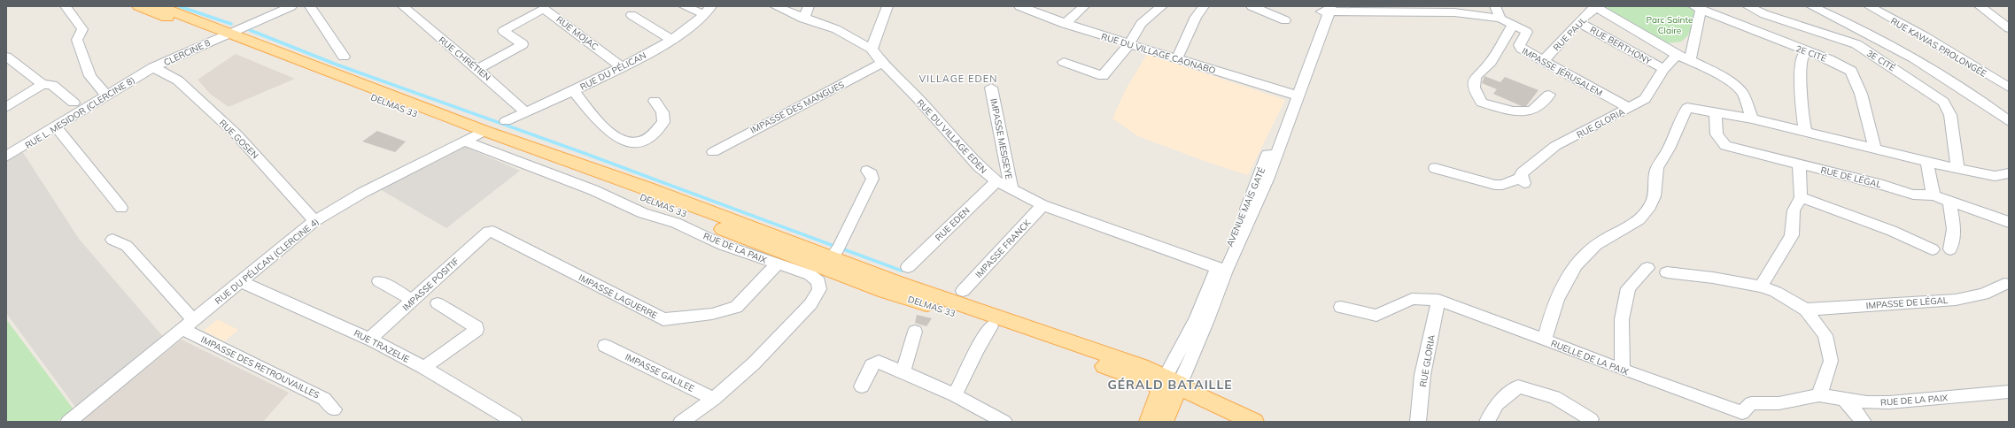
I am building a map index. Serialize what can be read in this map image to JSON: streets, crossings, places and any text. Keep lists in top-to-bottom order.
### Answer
{
  "streets": {
    "main road": ["DELMAS 33", "AVENUE MAÏS GATÉ"],
    "street": [
      "RUE MOJAC",
      "RUE PAUL",
      "RUE BERTHONY",
      "RUE KAWAS PROLONGÉE",
      "CLERCINE 8",
      "RUE DU VILLAGE CAONABO",
      "2E CITÉ",
      "RUE CHRÉTIEN",
      "3E CITÉ",
      "RUE DU PÉLICAN",
      "IMPASSE JÉRUSALEM",
      "IMPASSE DES MANGUES",
      "RUE L. MESIDOR (CLERCINE 8)",
      "RUE GLORIA",
      "RUE DU VILLAGE EDEN",
      "RUE GOSEN",
      "IMPASSE MESISEYE",
      "RUE DE LÉGAL",
      "RUE EDEN",
      "RUE DE LA PAIX",
      "IMPASSE FRANCK",
      "RUE DU PÉLICAN (CLERCINE 4)",
      "IMPASSE POSITIF",
      "IMPASSE LAGUERRE",
      "IMPASSE DE LÉGAL",
      "RUE TRAZELIE",
      "RUELLE DE LA PAIX",
      "IMPASSE DES RETROUVAILLES",
      "IMPASSE GALILEE"
    ]
  },
  "crossings": [
    ["RUE MOJAC", "RUE CHRÉTIEN"],
    ["RUE MOJAC", "RUE DU PÉLICAN"],
    ["RUE PAUL", "RUE BERTHONY"],
    ["RUE PAUL", "IMPASSE JÉRUSALEM"],
    ["RUE BERTHONY", "RUE GLORIA"],
    ["CLERCINE 8", "DELMAS 33"],
    ["CLERCINE 8", "RUE L. MESIDOR (CLERCINE 8)"],
    ["CLERCINE 8", "RUE GOSEN"],
    ["RUE DU VILLAGE CAONABO", "AVENUE MAÏS GATÉ"],
    ["RUE CHRÉTIEN", "RUE DU PÉLICAN"],
    ["IMPASSE JÉRUSALEM", "RUE GLORIA"],
    ["DELMAS 33", "AVENUE MAÏS GATÉ"],
    ["DELMAS 33", "RUE DE LA PAIX"],
    ["DELMAS 33", "RUE DU PÉLICAN (CLERCINE 4)"],
    ["IMPASSE DES MANGUES", "RUE DU VILLAGE EDEN"],
    ["RUE L. MESIDOR (CLERCINE 8)", "RUE GOSEN"],
    ["RUE GLORIA", "RUELLE DE LA PAIX"],
    ["RUE DU VILLAGE EDEN", "IMPASSE MESISEYE"],
    ["RUE DU VILLAGE EDEN", "AVENUE MAÏS GATÉ"],
    ["RUE DU VILLAGE EDEN", "RUE EDEN"],
    ["RUE DU VILLAGE EDEN", "IMPASSE FRANCK"],
    ["RUE GOSEN", "RUE DU PÉLICAN (CLERCINE 4)"],
    ["RUE DE LA PAIX", "RUE DU PÉLICAN (CLERCINE 4)"],
    ["RUE DE LA PAIX", "IMPASSE LAGUERRE"],
    ["RUE DE LA PAIX", "RUELLE DE LA PAIX"],
    ["RUE DE LA PAIX", "IMPASSE GALILEE"],
    ["RUE DU PÉLICAN (CLERCINE 4)", "RUE TRAZELIE"],
    ["RUE DU PÉLICAN (CLERCINE 4)", "IMPASSE DES RETROUVAILLES"],
    ["IMPASSE POSITIF", "IMPASSE LAGUERRE"],
    ["IMPASSE POSITIF", "RUE TRAZELIE"]
  ],
  "districts": ["VILLAGE EDEN", "GÉRALD BATAILLE"],
  "parks": ["Parc Sainte Claire"]
}
